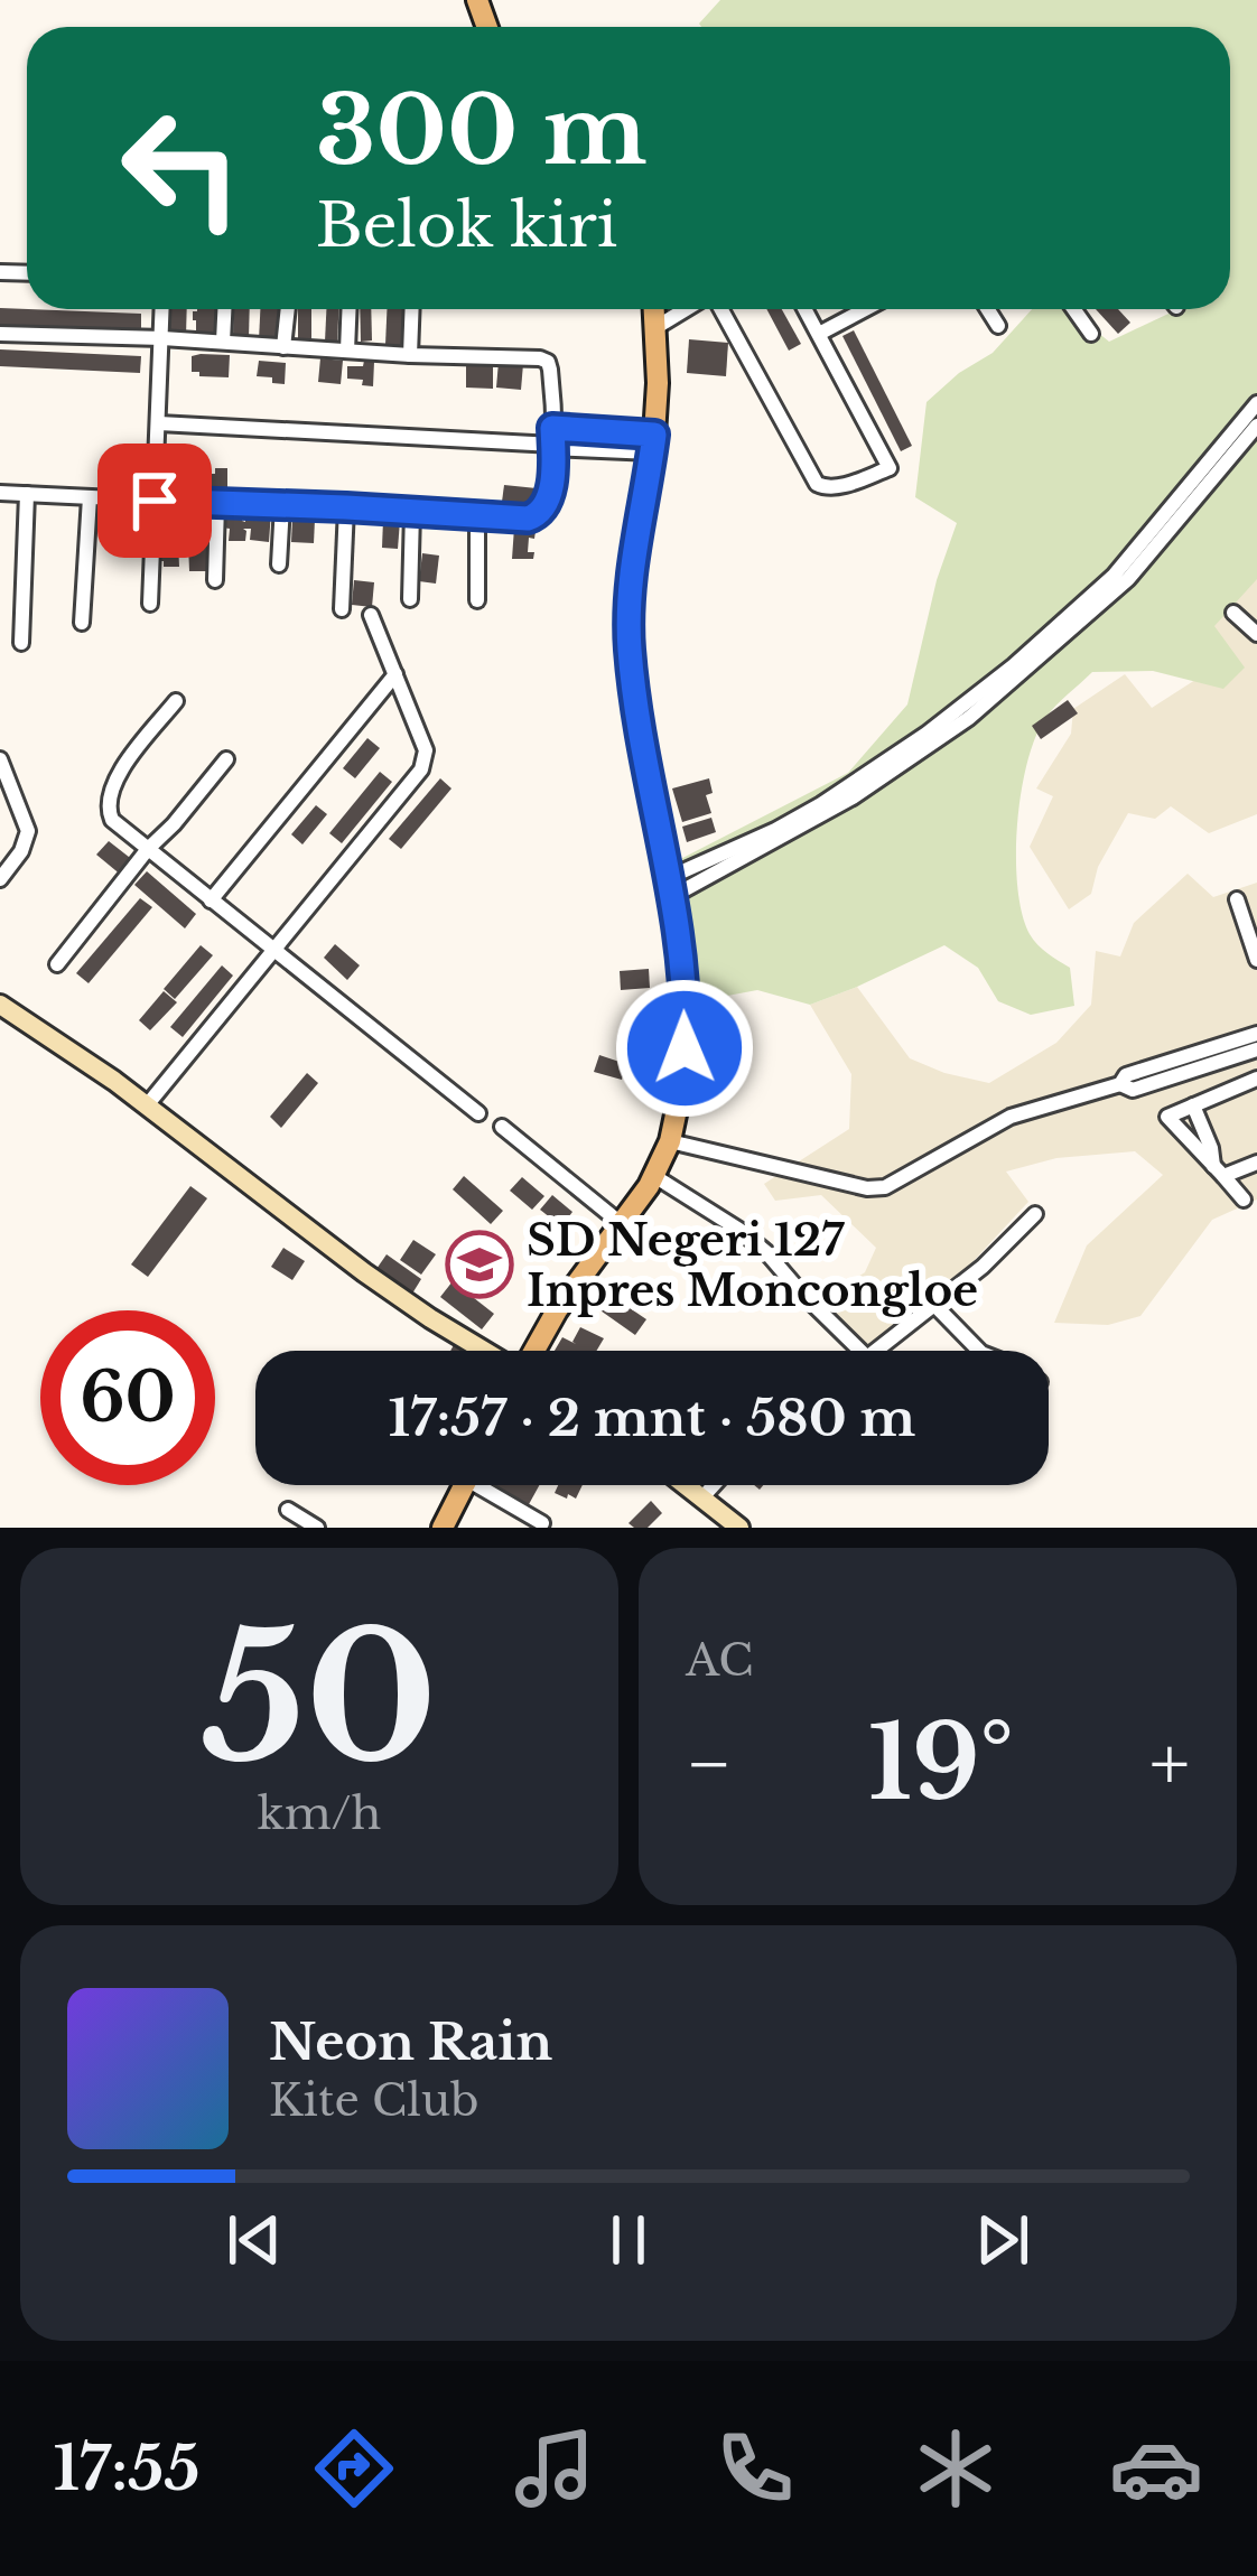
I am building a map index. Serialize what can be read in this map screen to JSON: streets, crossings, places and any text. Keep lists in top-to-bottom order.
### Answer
{
  "places": {
    "school or university": ["SD Negeri 127 Inpres Moncongloe"]
  },
  "page": {
    "turn": ["300 m", "Belok kiri"],
    "limit": "60",
    "trip": "17:57 · 2 mnt · 580 m",
    "tile": [
      ["50", "km/h"],
      "AC"
    ],
    "heat": ["−", "19°", "+"],
    "song": ["Neon Rain", "Kite Club"],
    "tabs": "17:55"
  }
}
